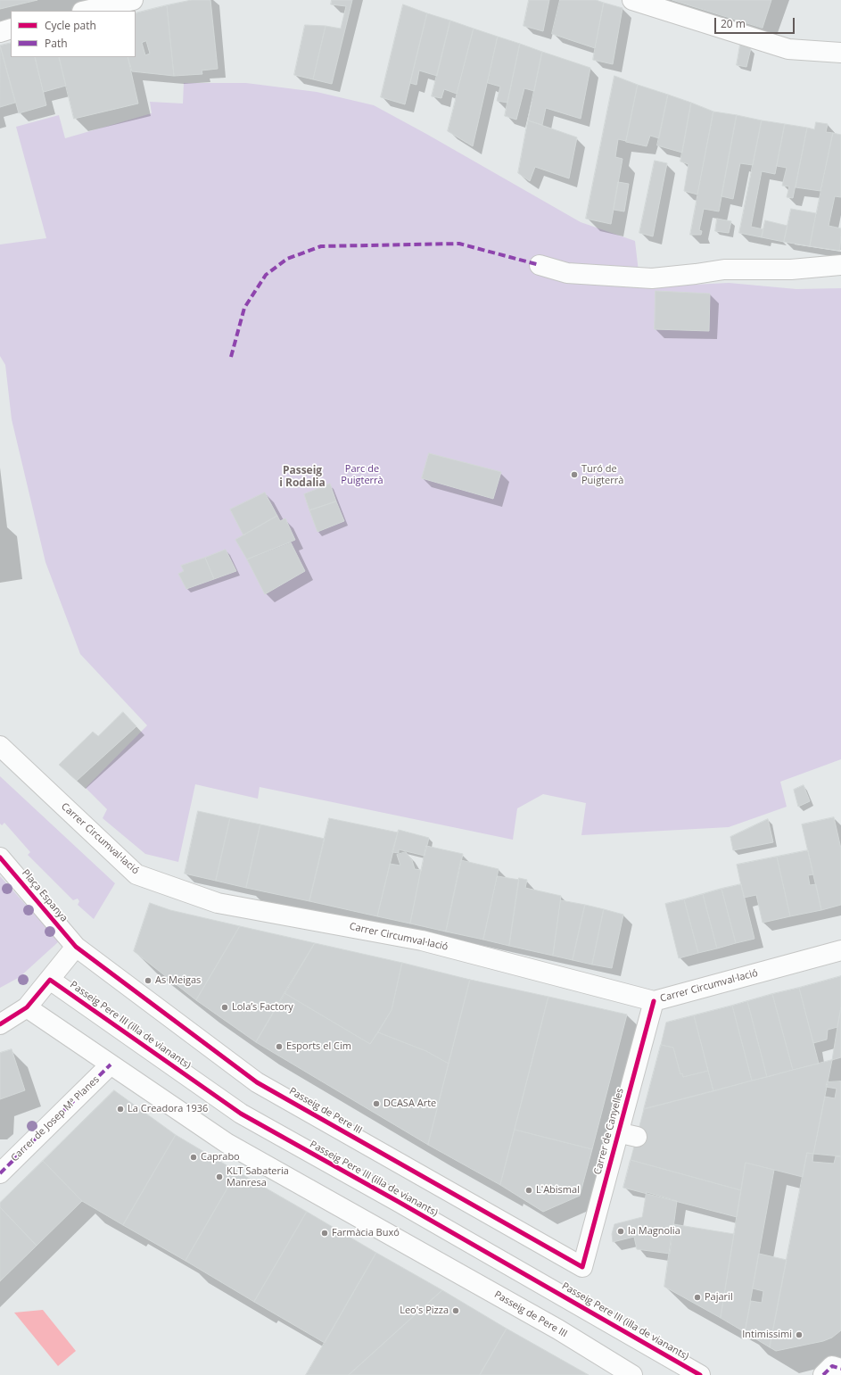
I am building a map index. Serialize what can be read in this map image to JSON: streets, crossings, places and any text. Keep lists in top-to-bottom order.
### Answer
{
  "streets": {
    "street": [
      "Carrer Circumval·lació",
      "Plaça Espanya",
      "Passeig Pere III (illa de vianants)",
      "Passeig de Pere III",
      "Carrer de Josep Mª Planes",
      "Carrer de Canyelles"
    ]
  },
  "crossings": [
    ["Carrer Circumval·lació", "Carrer de Canyelles"],
    ["Plaça Espanya", "Passeig de Pere III"],
    ["Passeig de Pere III", "Carrer de Josep Mª Planes"],
    ["Passeig de Pere III", "Carrer de Canyelles"]
  ],
  "districts": ["Passeig i Rodalia"],
  "parks": ["Parc de Puigterrà"],
  "places": [
    "Turó de Puigterrà",
    "As Meigas",
    "Lola’s Factory",
    "Esports el Cim",
    "DCASA Arte",
    "La Creadora 1936",
    "Caprabo",
    "KLT Sabateria Manresa",
    "L'Abismal",
    "la Magnolia",
    "Farmàcia Buxó",
    "Pajaril",
    "Leo's Pizza",
    "Intimissimi"
  ],
  "legend": ["Cycle path", "Path"],
  "scale_bar": "20 m"
}
